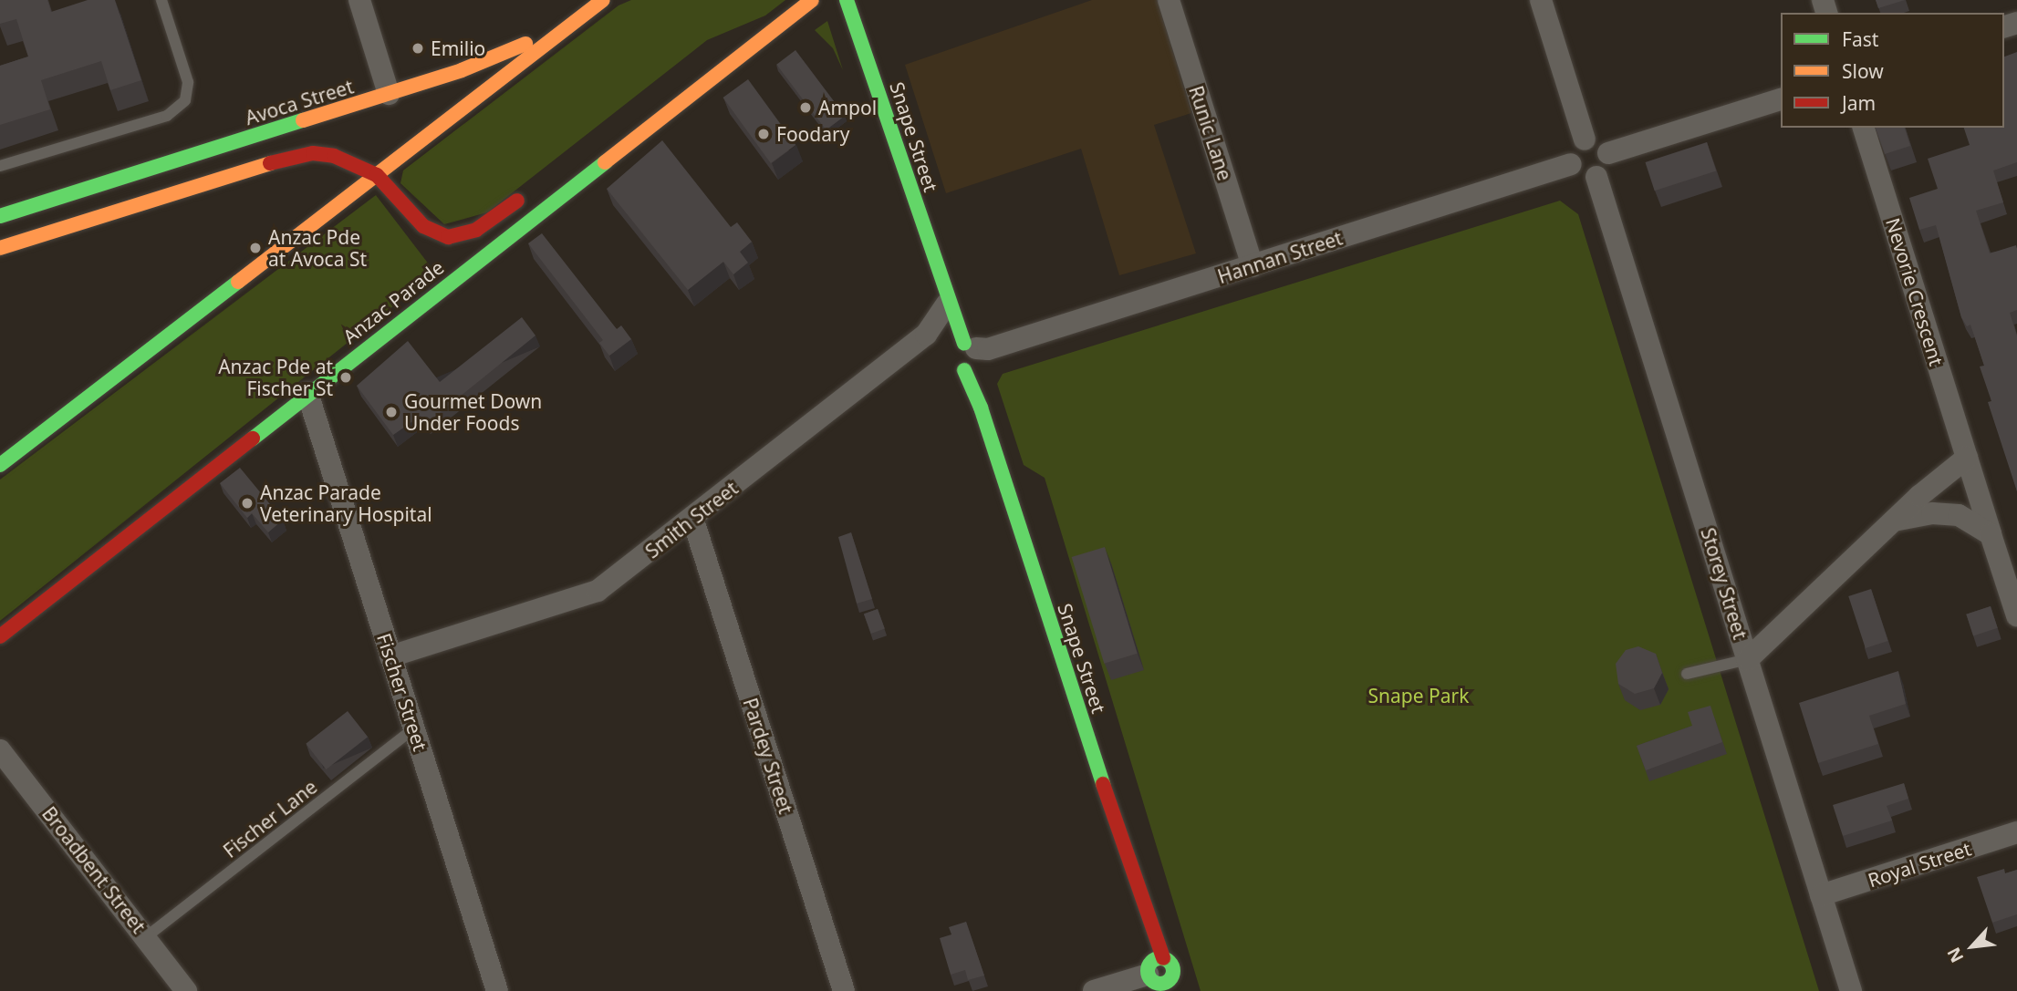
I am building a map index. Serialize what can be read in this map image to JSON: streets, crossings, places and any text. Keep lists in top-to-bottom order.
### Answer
{
  "streets": {
    "main road": ["Avoca Street", "Snape Street", "Anzac Parade"],
    "street": [
      "Runic Lane",
      "Hannan Street",
      "Nevorie Crescent",
      "Smith Street",
      "Storey Street",
      "Fischer Street",
      "Pardey Street",
      "Royal Street",
      "Broadbent Street"
    ],
    "lane": ["Fischer Lane"]
  },
  "crossings": [
    ["Runic Lane", "Hannan Street"],
    ["Snape Street", "Hannan Street"],
    ["Snape Street", "Smith Street"],
    ["Hannan Street", "Storey Street"],
    ["Anzac Parade", "Fischer Street"],
    ["Smith Street", "Fischer Street"],
    ["Smith Street", "Pardey Street"],
    ["Storey Street", "Royal Street"],
    ["Fischer Street", "Fischer Lane"],
    ["Fischer Lane", "Broadbent Street"]
  ],
  "parks": ["Snape Park"],
  "places": [
    "Emilio",
    "Ampol",
    "Foodary",
    "Anzac Pde at Avoca St",
    "Anzac Pde at Fischer St",
    "Gourmet Down Under Foods",
    "Anzac Parade Veterinary Hospital"
  ],
  "legend": ["Fast", "Slow", "Jam"],
  "north": "bottom left"
}
